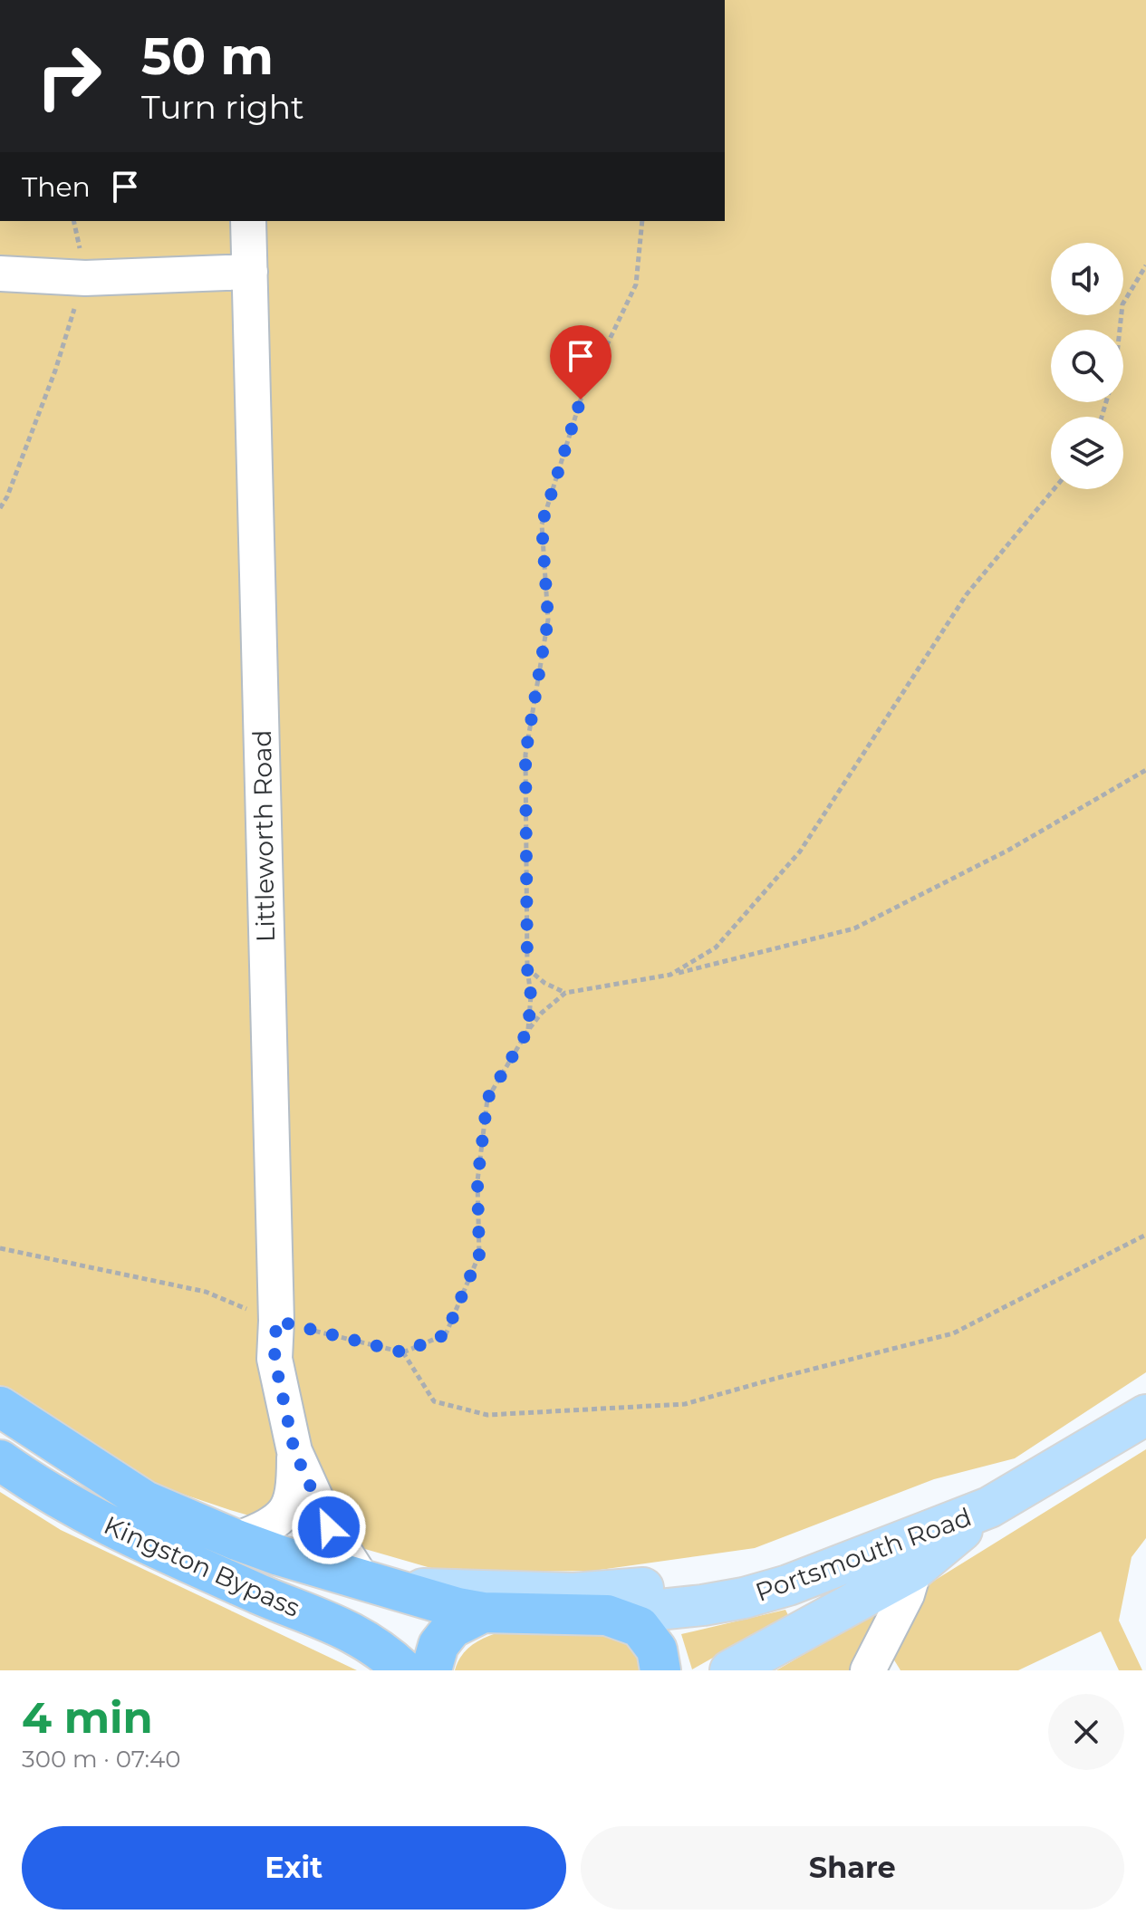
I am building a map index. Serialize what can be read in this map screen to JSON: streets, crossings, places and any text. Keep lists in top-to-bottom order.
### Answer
{
  "streets": {
    "highway": ["Kingston Bypass"],
    "main road": ["Portsmouth Road"],
    "street": ["Littleworth Road"]
  },
  "crossings": [
    ["Littleworth Road", "Kingston Bypass"],
    ["Portsmouth Road", "Kingston Bypass"]
  ],
  "page": {
    "turn": ["50 m", "Turn right"],
    "then": "Then",
    "heading": ["4 min", "300 m · 07:40"],
    "buttons": ["Exit", "Share"]
  }
}
